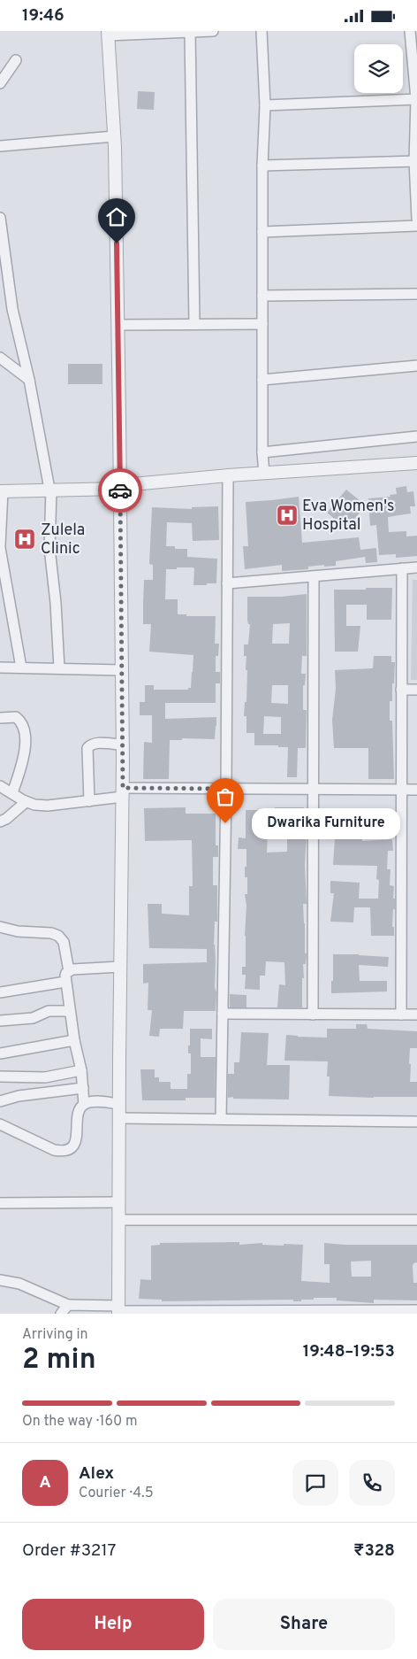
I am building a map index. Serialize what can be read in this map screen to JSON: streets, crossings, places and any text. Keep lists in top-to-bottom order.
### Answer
{
  "places": {
    "hospital": ["Eva Women's Hospital", "Zulela Clinic"],
    "other": ["Dwarika Furniture"]
  },
  "page": {
    "status": "19:46",
    "bubble": "Dwarika Furniture",
    "heading": ["2 min", "Arriving in", "19:48–19:53"],
    "panel": [
      "Alex",
      "Courier · 4.5",
      "Order #3217",
      "₹328"
    ],
    "bar": "On the way · 160 m",
    "round": "A",
    "buttons": ["Help", "Share"]
  }
}
